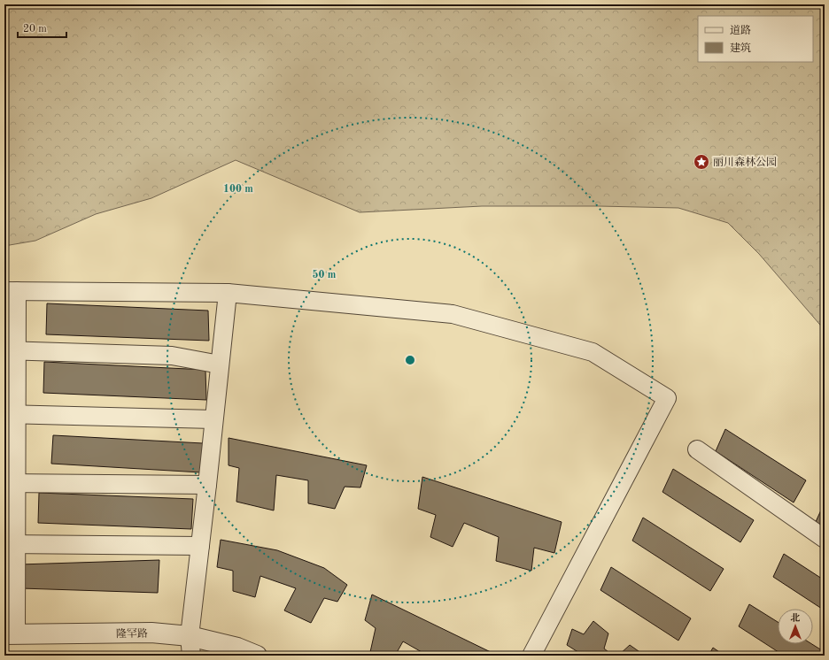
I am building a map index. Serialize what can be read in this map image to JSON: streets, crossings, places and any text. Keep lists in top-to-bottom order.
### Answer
{
  "streets": {
    "street": ["隆罕路"]
  },
  "places": {
    "place": ["丽川森林公园"]
  },
  "legend": ["道路", "建筑"],
  "scale_bar": "20 m",
  "north": "top",
  "rings": ["100 m", "50 m"]
}
